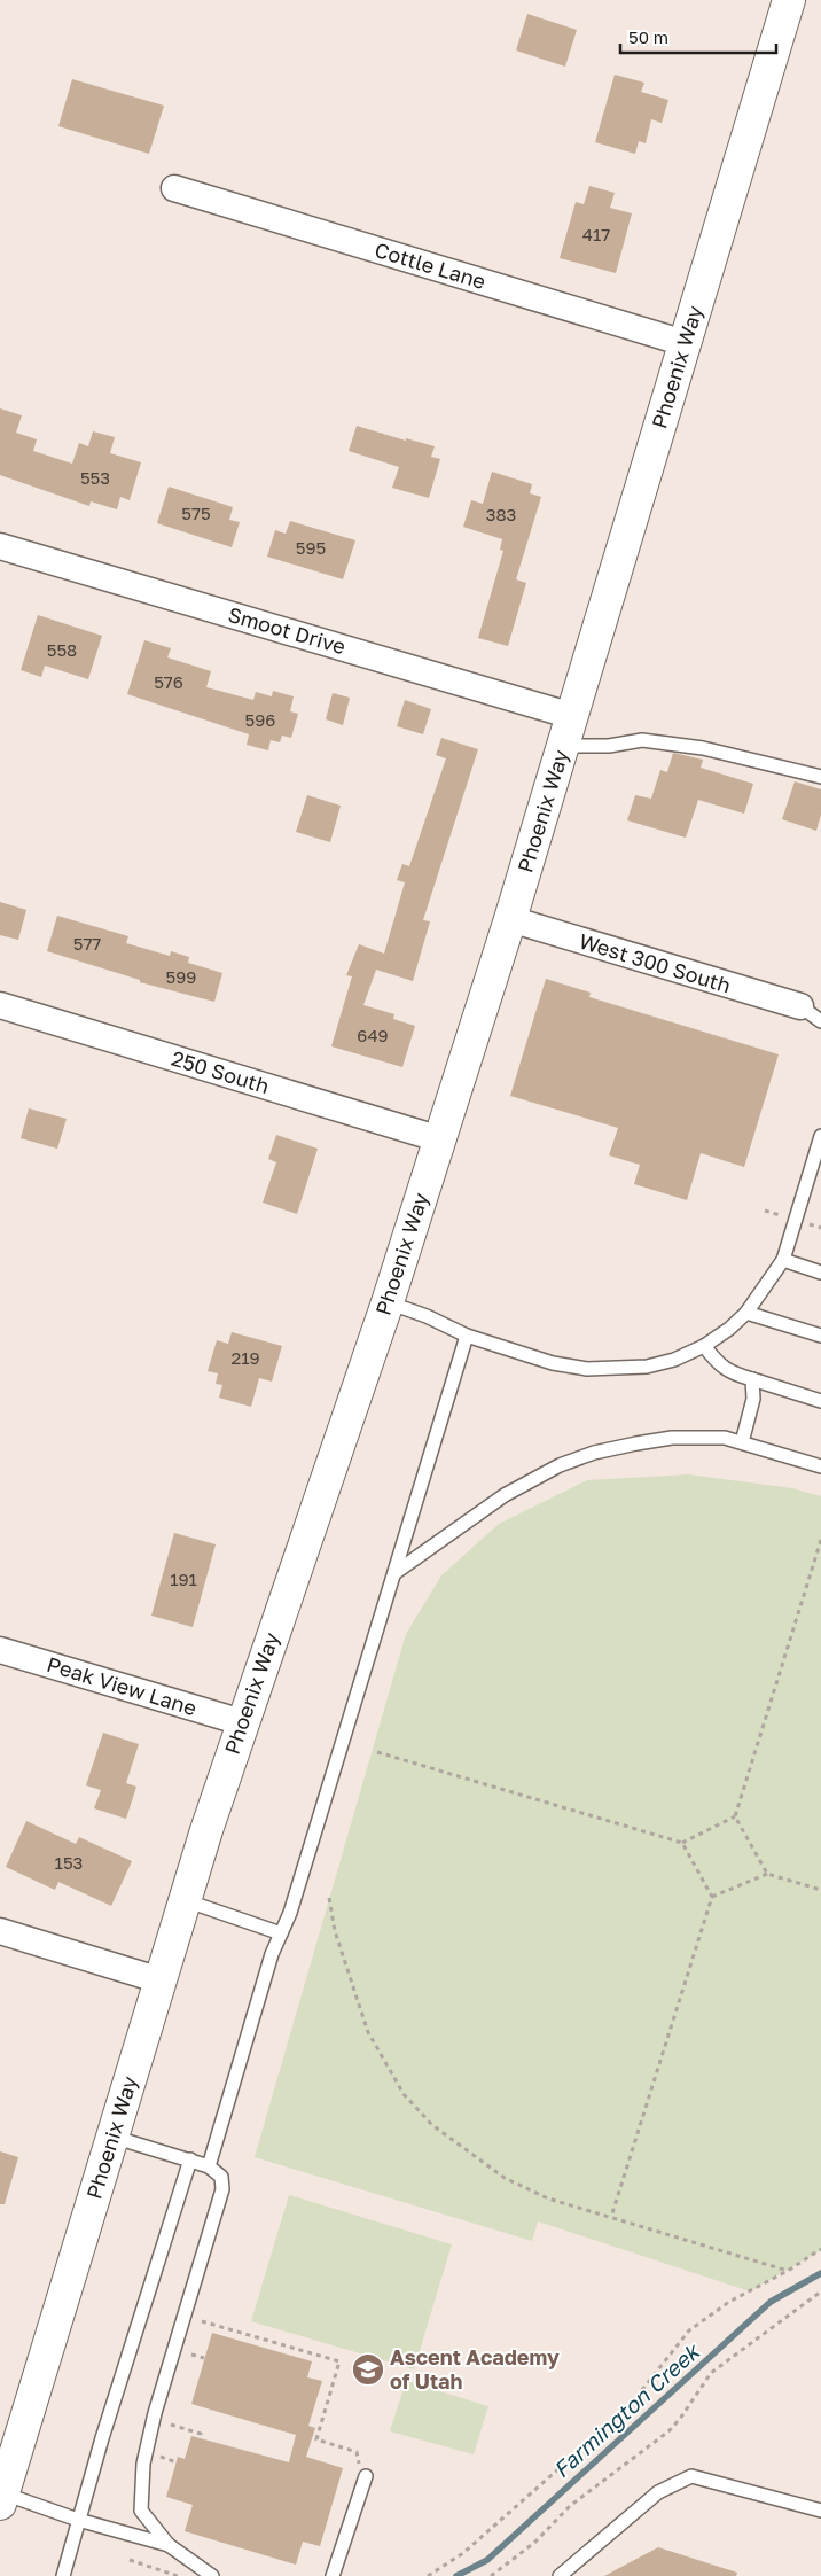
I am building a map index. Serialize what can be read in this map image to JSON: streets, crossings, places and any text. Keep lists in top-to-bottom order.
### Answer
{
  "streets": {
    "street": [
      "Cottle Lane",
      "Phoenix Way",
      "Smoot Drive",
      "West 300 South",
      "250 South",
      "Peak View Lane"
    ]
  },
  "crossings": [
    ["Cottle Lane", "Phoenix Way"],
    ["Phoenix Way", "Smoot Drive"],
    ["Phoenix Way", "West 300 South"],
    ["Phoenix Way", "250 South"],
    ["Phoenix Way", "Peak View Lane"]
  ],
  "water": ["Farmington Creek"],
  "places": {
    "school or university": ["Ascent Academy of Utah"]
  },
  "house_numbers": [
    "417",
    "553",
    "575",
    "383",
    "595",
    "558",
    "576",
    "596",
    "577",
    "599",
    "649",
    "219",
    "191",
    "153"
  ],
  "scale_bar": "50 m"
}
